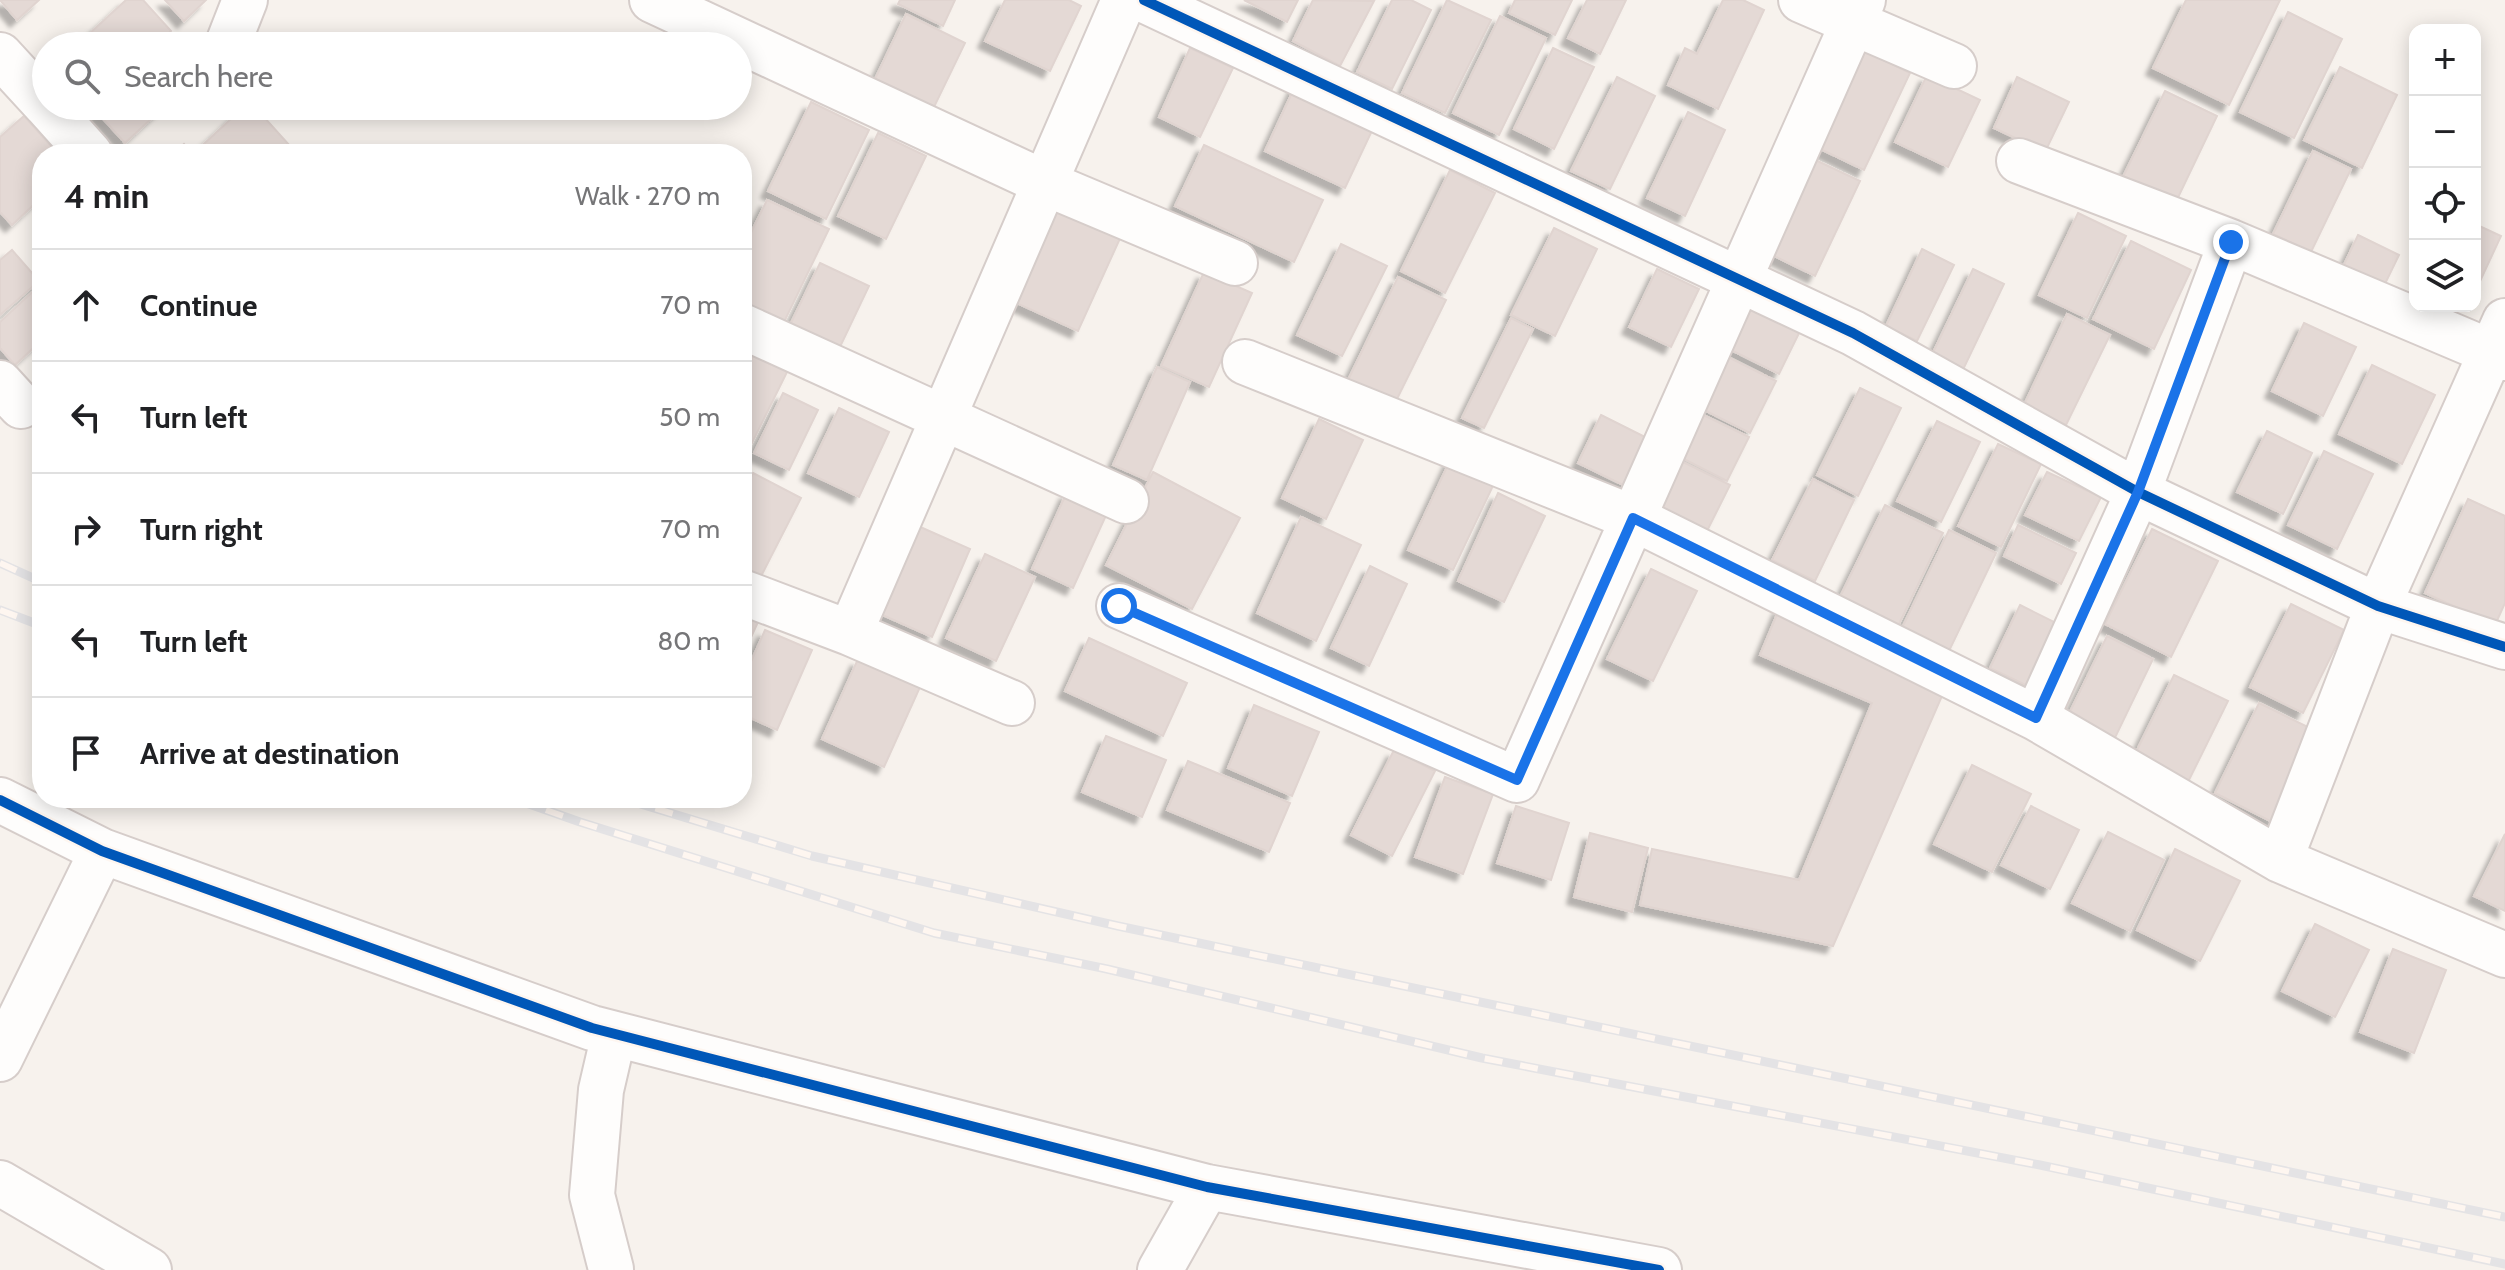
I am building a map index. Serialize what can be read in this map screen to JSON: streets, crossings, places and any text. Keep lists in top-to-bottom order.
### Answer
{
  "page": {
    "map_buttons": ["+", "−"],
    "search": "Search here",
    "heading": ["4 min", "Walk · 270 m"],
    "list": [
      ["Continue", "70 m"],
      ["Turn left", "50 m"],
      ["Turn right", "70 m"],
      ["Turn left", "80 m"],
      "Arrive at destination"
    ]
  }
}
